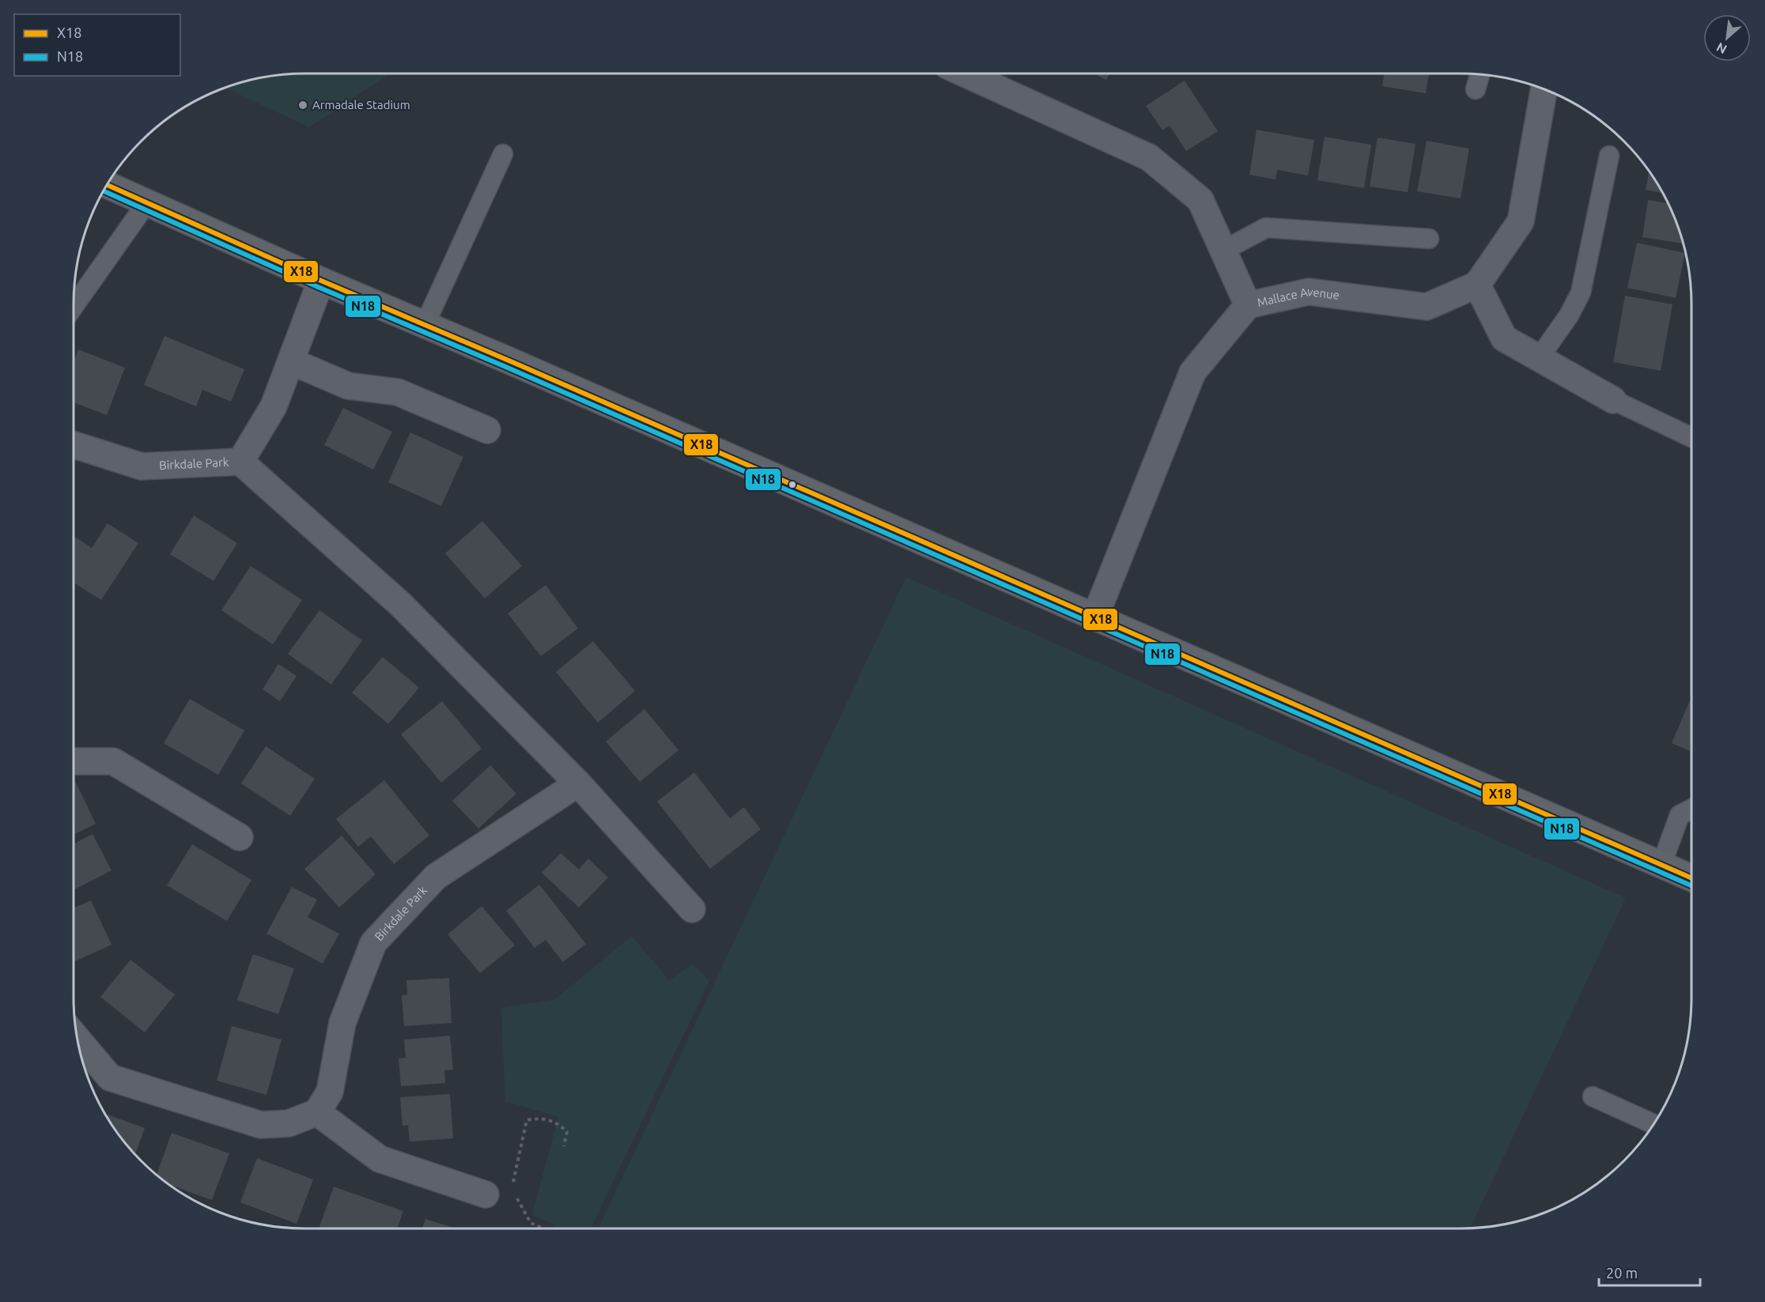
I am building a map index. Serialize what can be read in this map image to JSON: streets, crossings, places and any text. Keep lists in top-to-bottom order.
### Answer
{
  "streets": {
    "street": ["Mallace Avenue", "Birkdale Park"]
  },
  "places": ["Armadale Stadium"],
  "lines": ["transit line X18", "transit line N18"],
  "legend": ["X18", "N18"],
  "scale_bar": "20 m",
  "north": "bottom left"
}
